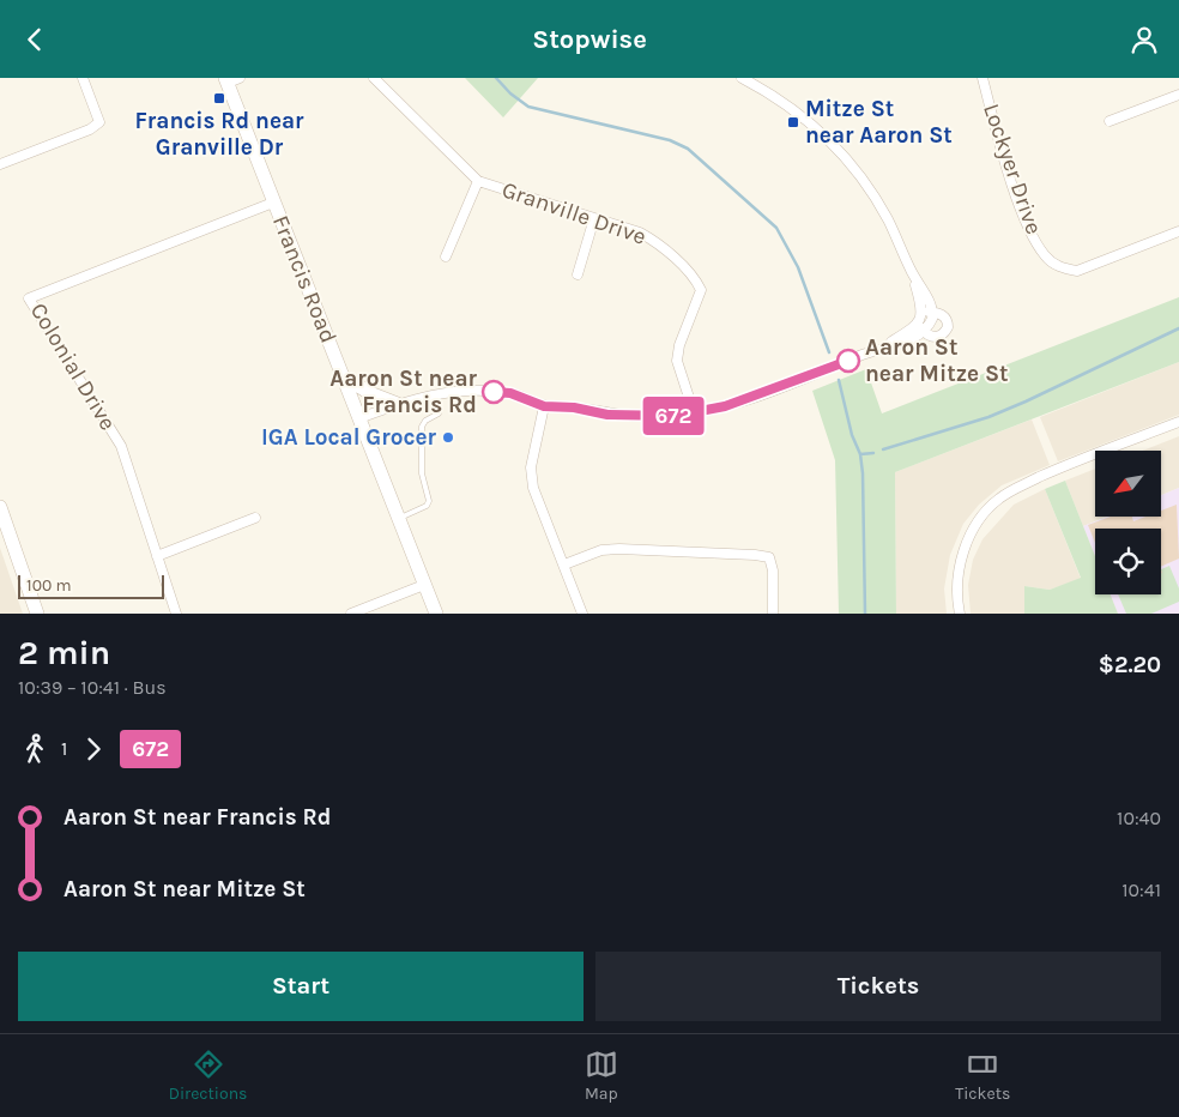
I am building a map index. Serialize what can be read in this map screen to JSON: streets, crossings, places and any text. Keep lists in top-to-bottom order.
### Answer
{
  "streets": {
    "main road": ["Francis Road"],
    "street": ["Lockyer Drive", "Granville Drive", "Colonial Drive"]
  },
  "crossings": [
    ["Francis Road", "Colonial Drive"]
  ],
  "places": {
    "transit": ["Francis Rd near Granville Dr", "Mitze St near Aaron St"],
    "other": ["Aaron St near Mitze St", "Aaron St near Francis Rd", "IGA Local Grocer"]
  },
  "lines": ["bus line 672"],
  "scale_bar": "100 m",
  "north": "bottom left",
  "page": {
    "header": "Stopwise",
    "on_map": "672",
    "scale": "100 m",
    "heading": ["2 min", "10:39 – 10:41 · Bus", "$2.20"],
    "legs": ["1", "672"],
    "list": [
      {
        "name": "Aaron St near Francis Rd",
        "value": "10:40"
      },
      {
        "name": "Aaron St near Mitze St",
        "value": "10:41"
      }
    ],
    "buttons": ["Start", "Tickets"],
    "tabs": ["Directions", "Map", "Tickets"]
  }
}
